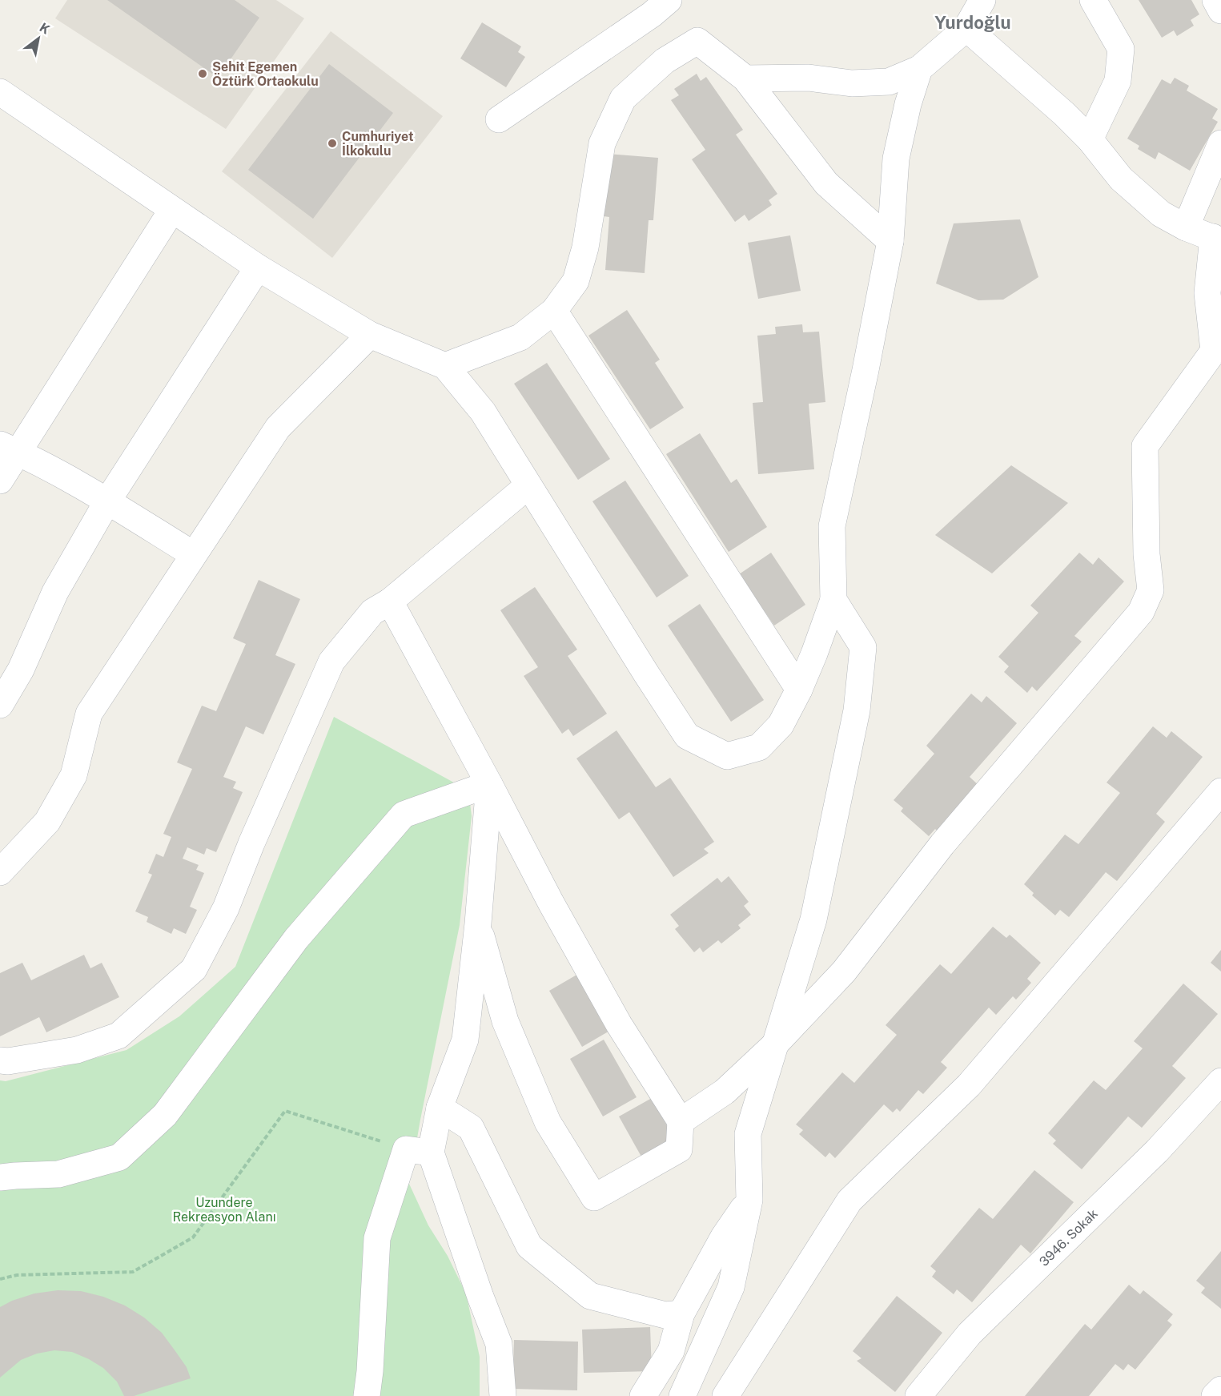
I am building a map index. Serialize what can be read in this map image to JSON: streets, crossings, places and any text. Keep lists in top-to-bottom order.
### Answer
{
  "streets": {
    "street": ["3946. Sokak"]
  },
  "districts": ["Yurdoğlu"],
  "parks": ["Uzundere Rekreasyon Alanı"],
  "places": ["Şehit Egemen Öztürk Ortaokulu", "Cumhuriyet İlkokulu"],
  "north": "top right"
}
